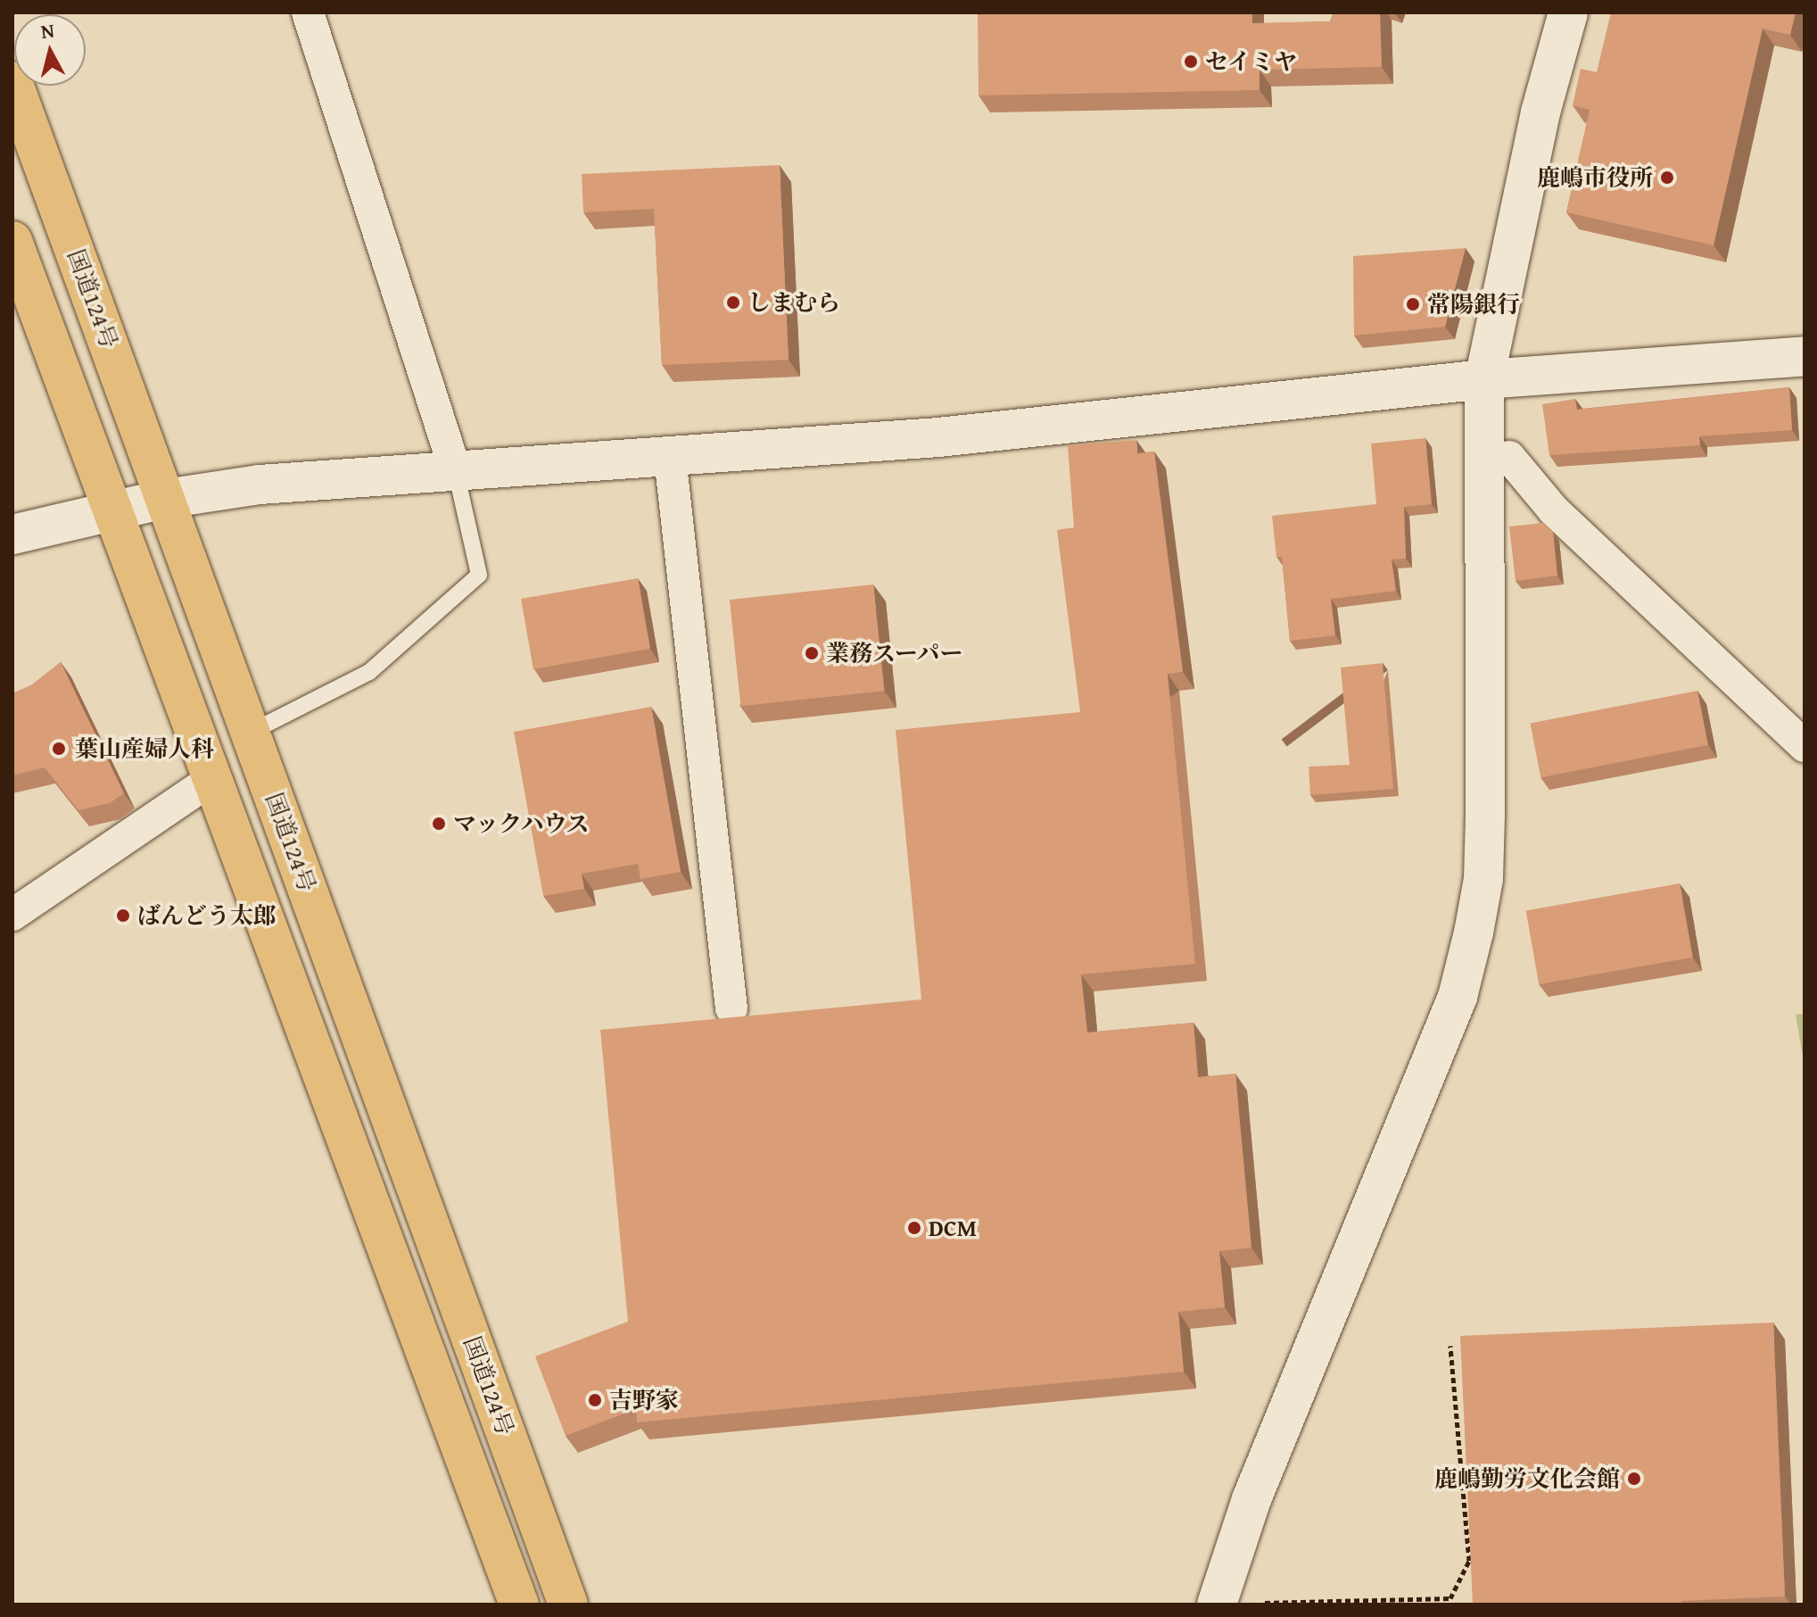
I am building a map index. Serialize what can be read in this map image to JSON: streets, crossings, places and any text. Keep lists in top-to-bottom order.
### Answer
{
  "streets": {
    "highway": ["国道124号"]
  },
  "places": [
    "セイミヤ",
    "鹿嶋市役所",
    "しまむら",
    "常陽銀行",
    "業務スーパー",
    "葉山産婦人科",
    "マックハウス",
    "ばんどう太郎",
    "DCM",
    "吉野家",
    "鹿嶋勤労文化会館"
  ],
  "north": "top"
}
